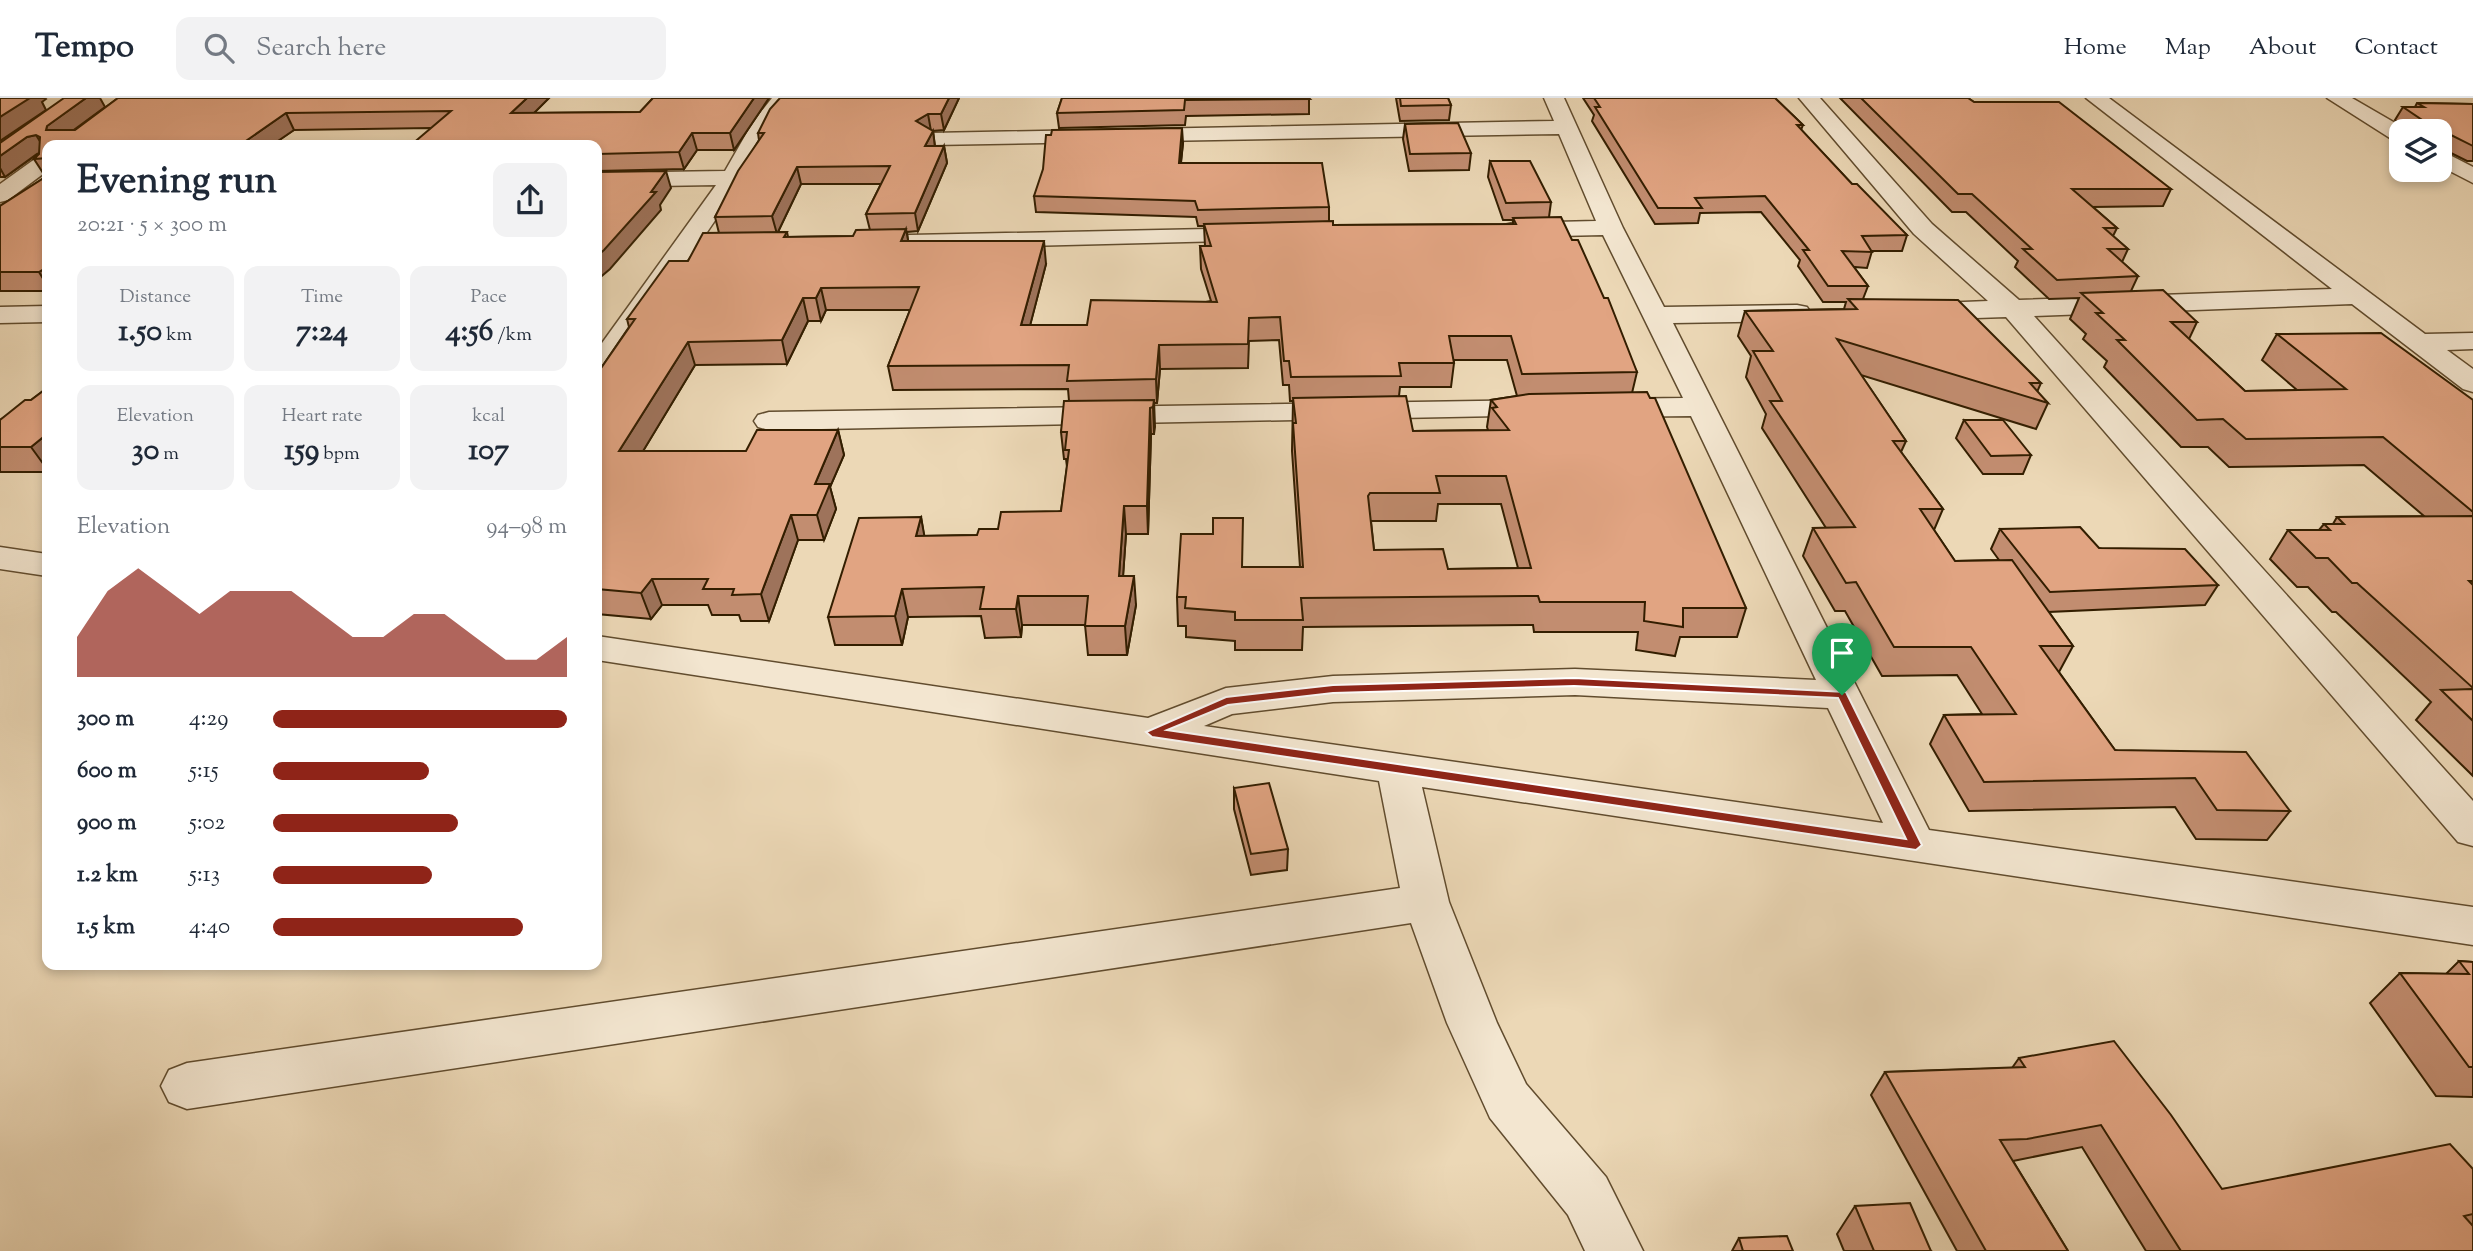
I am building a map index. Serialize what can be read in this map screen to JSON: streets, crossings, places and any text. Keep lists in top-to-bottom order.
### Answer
{
  "page": {
    "header": "Tempo",
    "search": "Search here",
    "nav": [
      "Home",
      "Map",
      "About",
      "Contact"
    ],
    "heading": ["Evening run", "20:21 · 5 × 300 m"],
    "stats": [
      ["Distance", "1.50 km"],
      ["Time", "7:24"],
      ["Pace", "4:56 /km"],
      ["Elevation", "30 m"],
      ["Heart rate", "159 bpm"],
      ["kcal", "107"]
    ],
    "chart": ["Elevation", "94–98 m"],
    "list": [
      {
        "name": "300 m",
        "note": "4:29"
      },
      {
        "name": "600 m",
        "note": "5:15"
      },
      {
        "name": "900 m",
        "note": "5:02"
      },
      {
        "name": "1.2 km",
        "note": "5:13"
      },
      {
        "name": "1.5 km",
        "note": "4:40"
      }
    ]
  }
}
